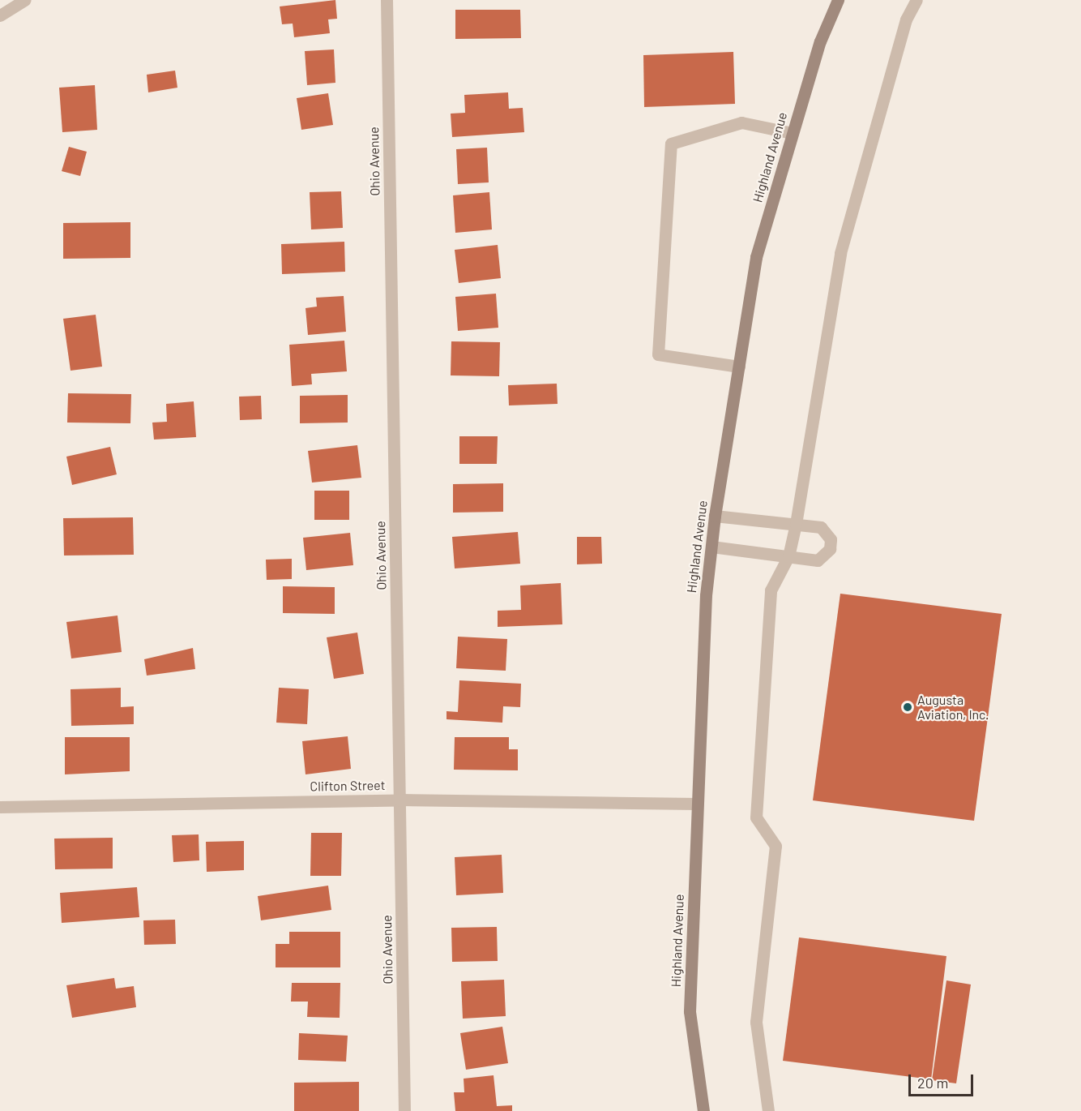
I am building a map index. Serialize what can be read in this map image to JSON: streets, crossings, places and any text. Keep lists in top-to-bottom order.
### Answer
{
  "streets": {
    "main road": ["Highland Avenue"],
    "street": ["Ohio Avenue", "Clifton Street"]
  },
  "crossings": [
    ["Highland Avenue", "Clifton Street"],
    ["Ohio Avenue", "Clifton Street"]
  ],
  "places": ["Augusta Aviation, Inc."],
  "scale_bar": "20 m"
}
